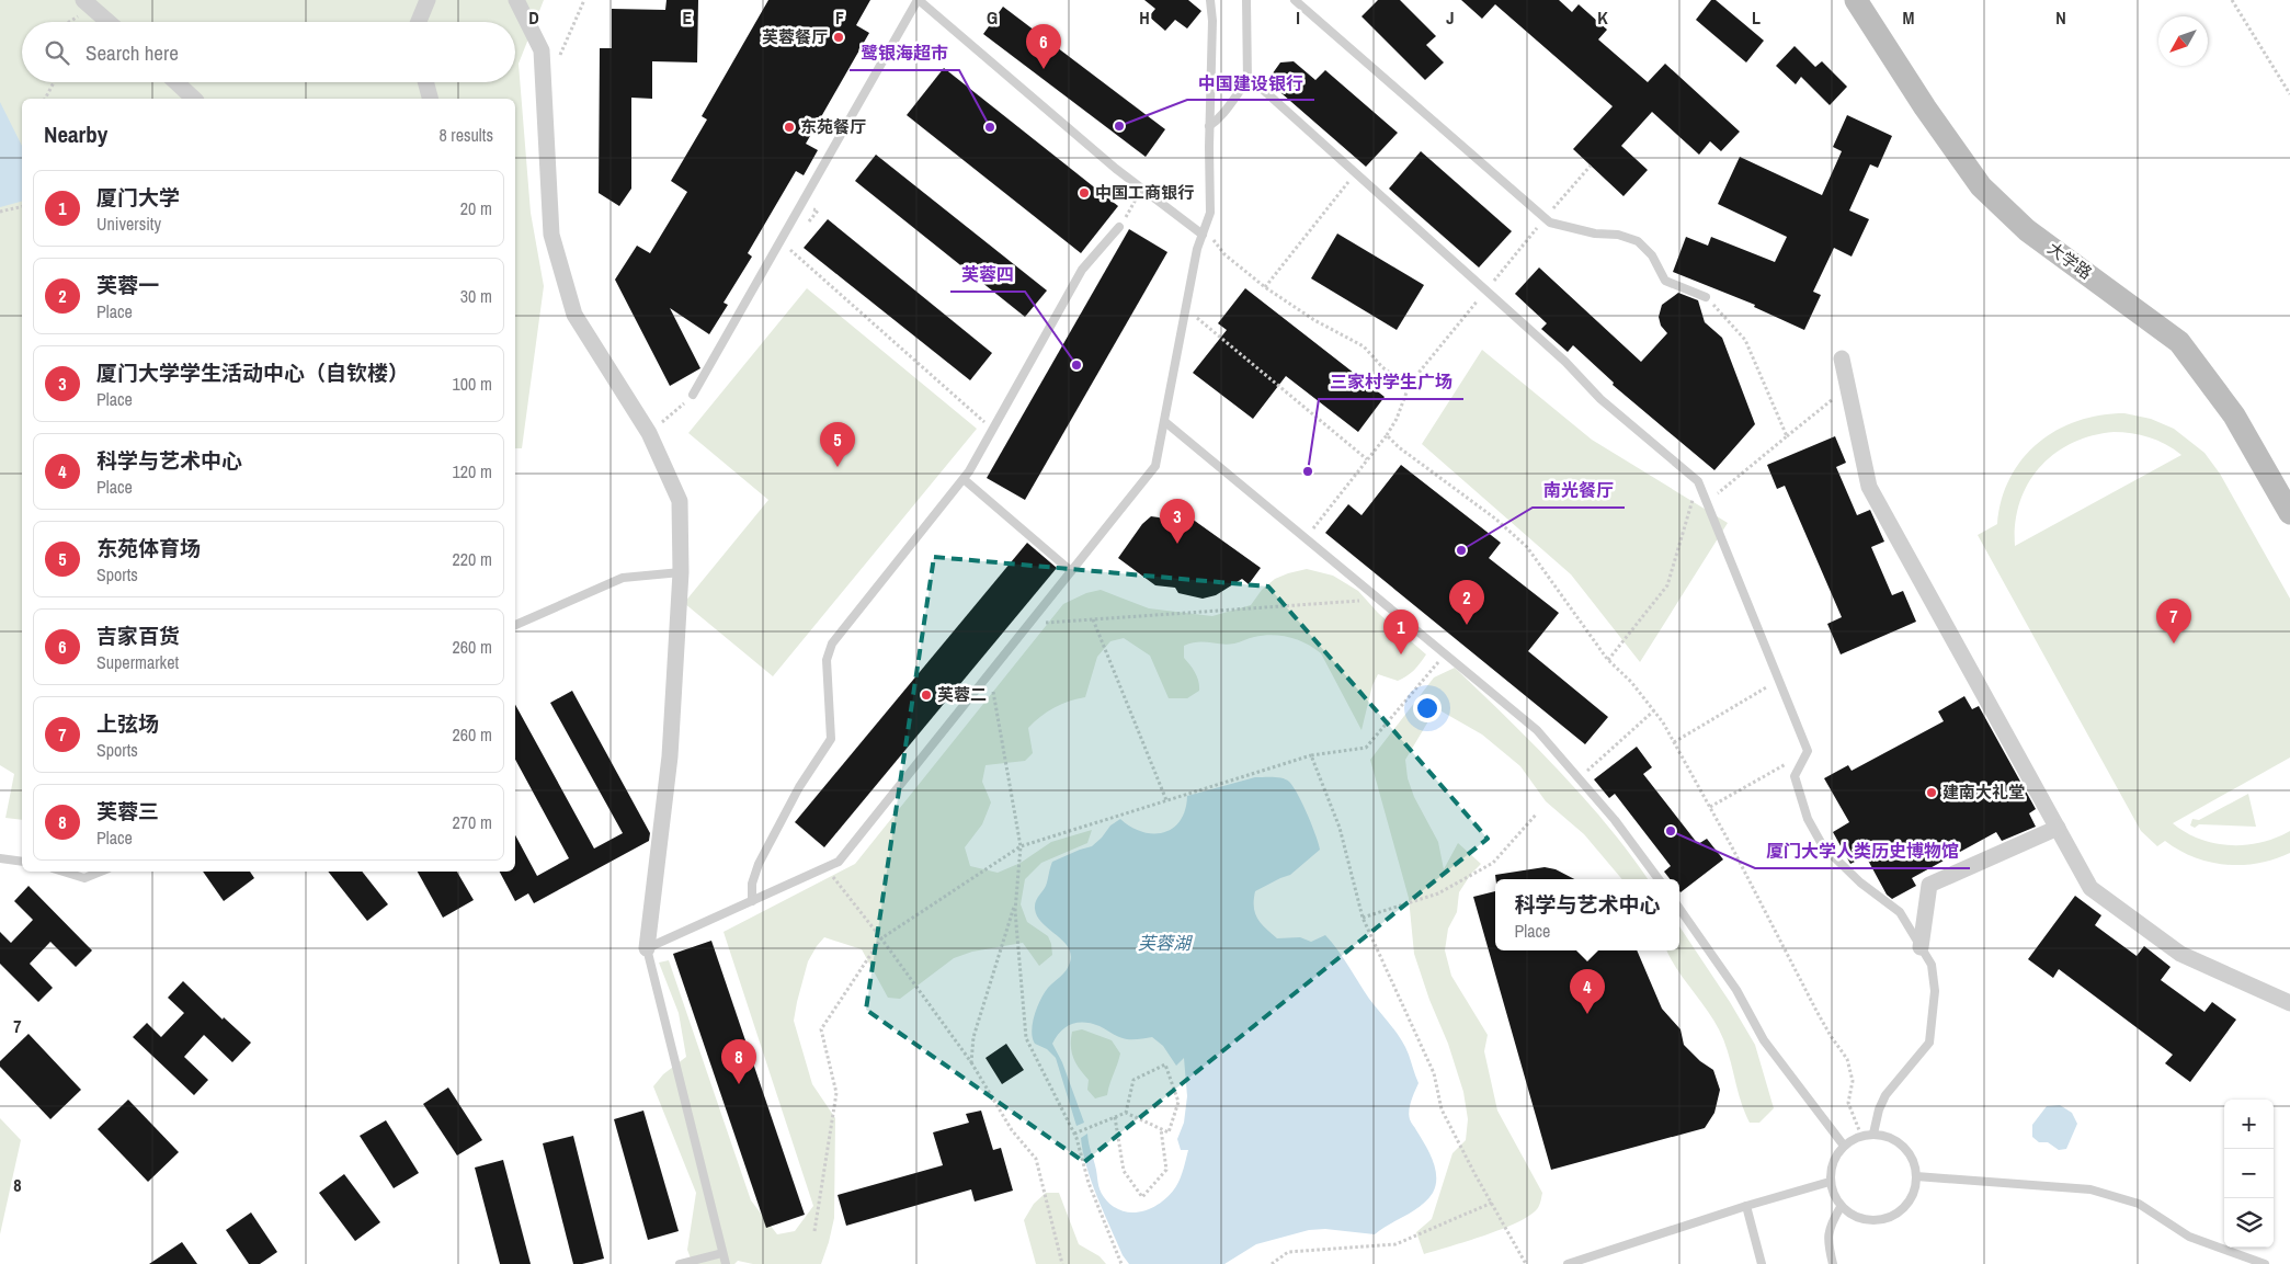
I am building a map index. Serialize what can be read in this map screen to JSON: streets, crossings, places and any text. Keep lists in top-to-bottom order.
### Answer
{
  "streets": {
    "street": ["大学路"]
  },
  "water": ["芙蓉湖"],
  "places": [
    "芙蓉餐厅",
    "中国建设银行",
    "东苑餐厅",
    "鹭银海超市",
    "中国工商银行",
    "芙蓉四",
    "三家村学生广场",
    "南光餐厅",
    "芙蓉二",
    "建南大礼堂",
    "厦门大学人类历史博物馆"
  ],
  "north": "bottom left",
  "page": {
    "search": "Search here",
    "pins": [
      "6",
      "5",
      "3",
      "2",
      "7",
      "1",
      "4",
      "8"
    ],
    "heading": ["Nearby", "8 results"],
    "list": [
      {
        "mark": "1",
        "name": "厦门大学",
        "note": "University",
        "value": "20 m"
      },
      {
        "mark": "2",
        "name": "芙蓉一",
        "note": "Place",
        "value": "30 m"
      },
      {
        "mark": "3",
        "name": "厦门大学学生活动中心（自钦楼）",
        "note": "Place",
        "value": "100 m"
      },
      {
        "mark": "4",
        "name": "科学与艺术中心",
        "note": "Place",
        "value": "120 m"
      },
      {
        "mark": "5",
        "name": "东苑体育场",
        "note": "Sports",
        "value": "220 m"
      },
      {
        "mark": "6",
        "name": "吉家百货",
        "note": "Supermarket",
        "value": "260 m"
      },
      {
        "mark": "7",
        "name": "上弦场",
        "note": "Sports",
        "value": "260 m"
      },
      {
        "mark": "8",
        "name": "芙蓉三",
        "note": "Place",
        "value": "270 m"
      }
    ],
    "popup": ["科学与艺术中心", "Place"],
    "map_buttons": ["+", "−"]
  },
  "grid": {
    "columns": [
      "D",
      "E",
      "F",
      "G",
      "H",
      "I",
      "J",
      "K",
      "L",
      "M",
      "N"
    ],
    "rows": ["7", "8"]
  }
}
